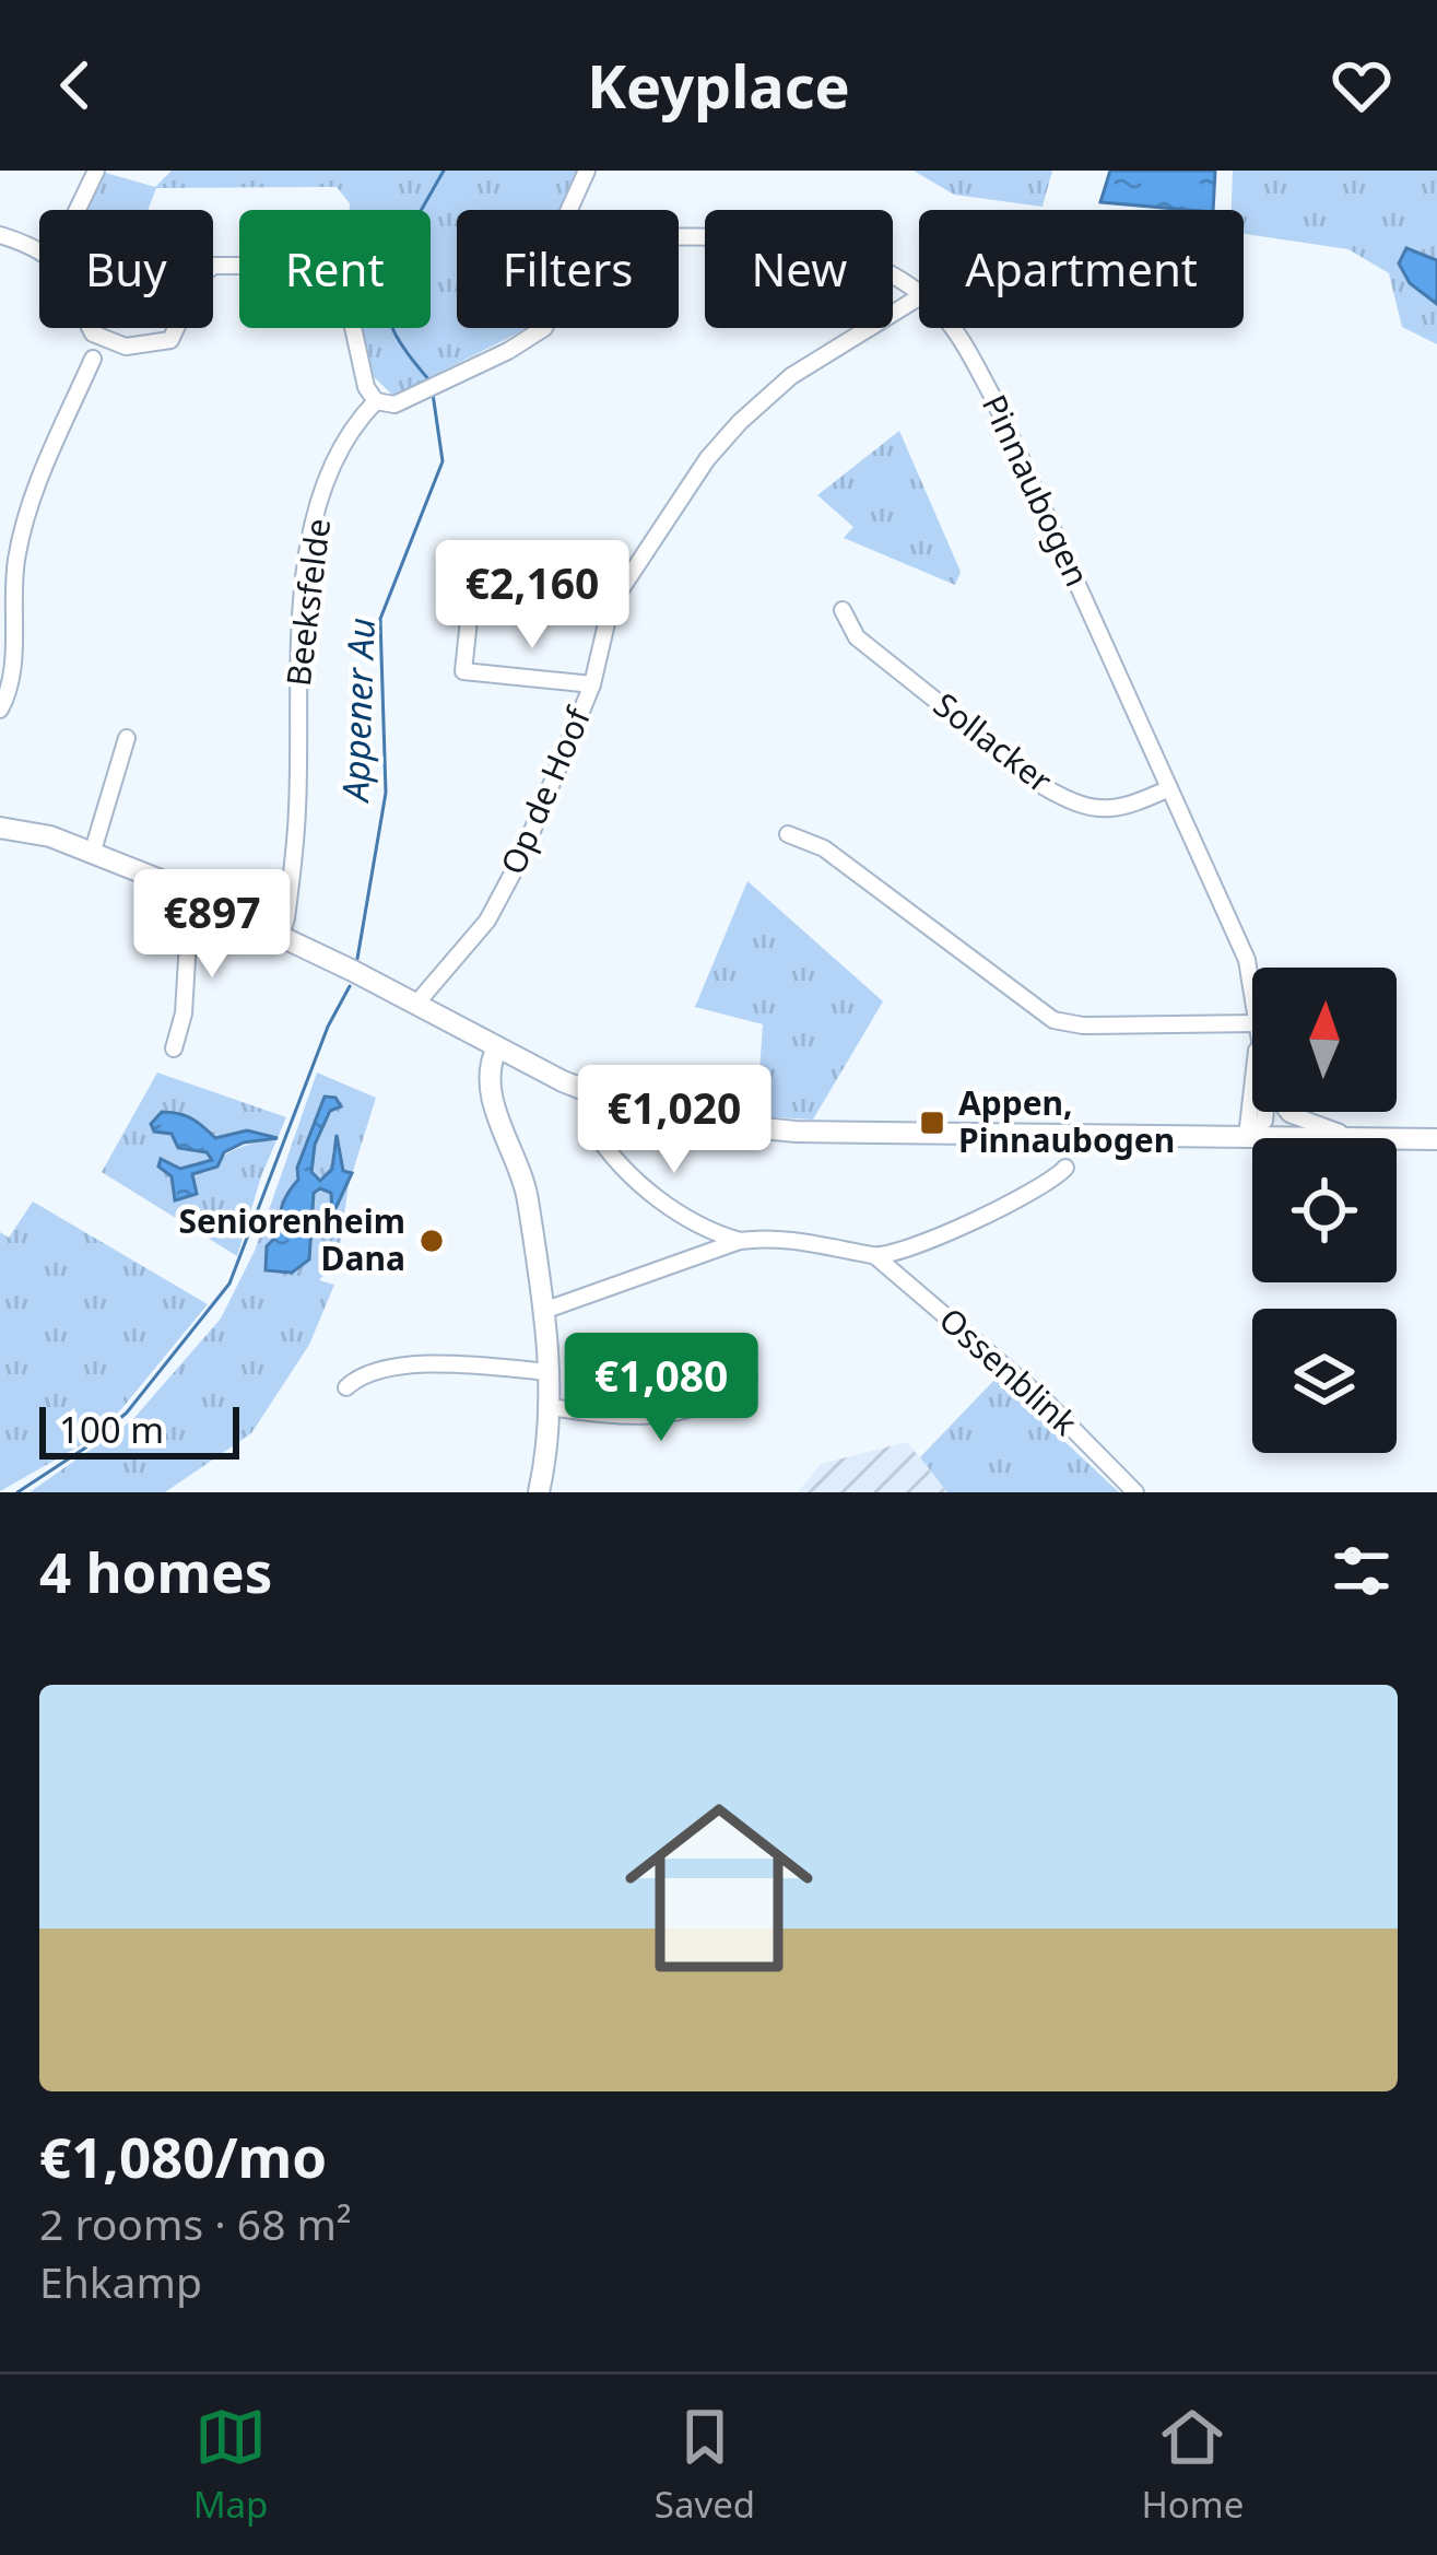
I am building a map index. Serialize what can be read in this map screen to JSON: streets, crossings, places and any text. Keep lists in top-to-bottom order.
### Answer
{
  "streets": {
    "street": [
      "Pinnaubogen",
      "Beeksfelde",
      "Sollacker",
      "Op de Hoof",
      "Ossenblink"
    ]
  },
  "crossings": [
    ["Pinnaubogen", "Sollacker"]
  ],
  "water": ["Appener Au"],
  "places": {
    "transit": ["Appen, Pinnaubogen"],
    "other": ["Seniorenheim Dana"]
  },
  "scale_bar": "100 m",
  "north": "top",
  "page": {
    "header": "Keyplace",
    "chip": [
      "Buy",
      "Rent",
      "Filters",
      "New",
      "Apartment"
    ],
    "price": [
      "€2,160",
      "€897",
      "€1,020",
      "€1,080"
    ],
    "scale": "100 m",
    "heading": "4 homes",
    "list": [
      {
        "name": "€1,080/mo",
        "note": "2 rooms · 68 m² · Ehkamp"
      }
    ],
    "tabs": ["Map", "Saved", "Home"]
  }
}
